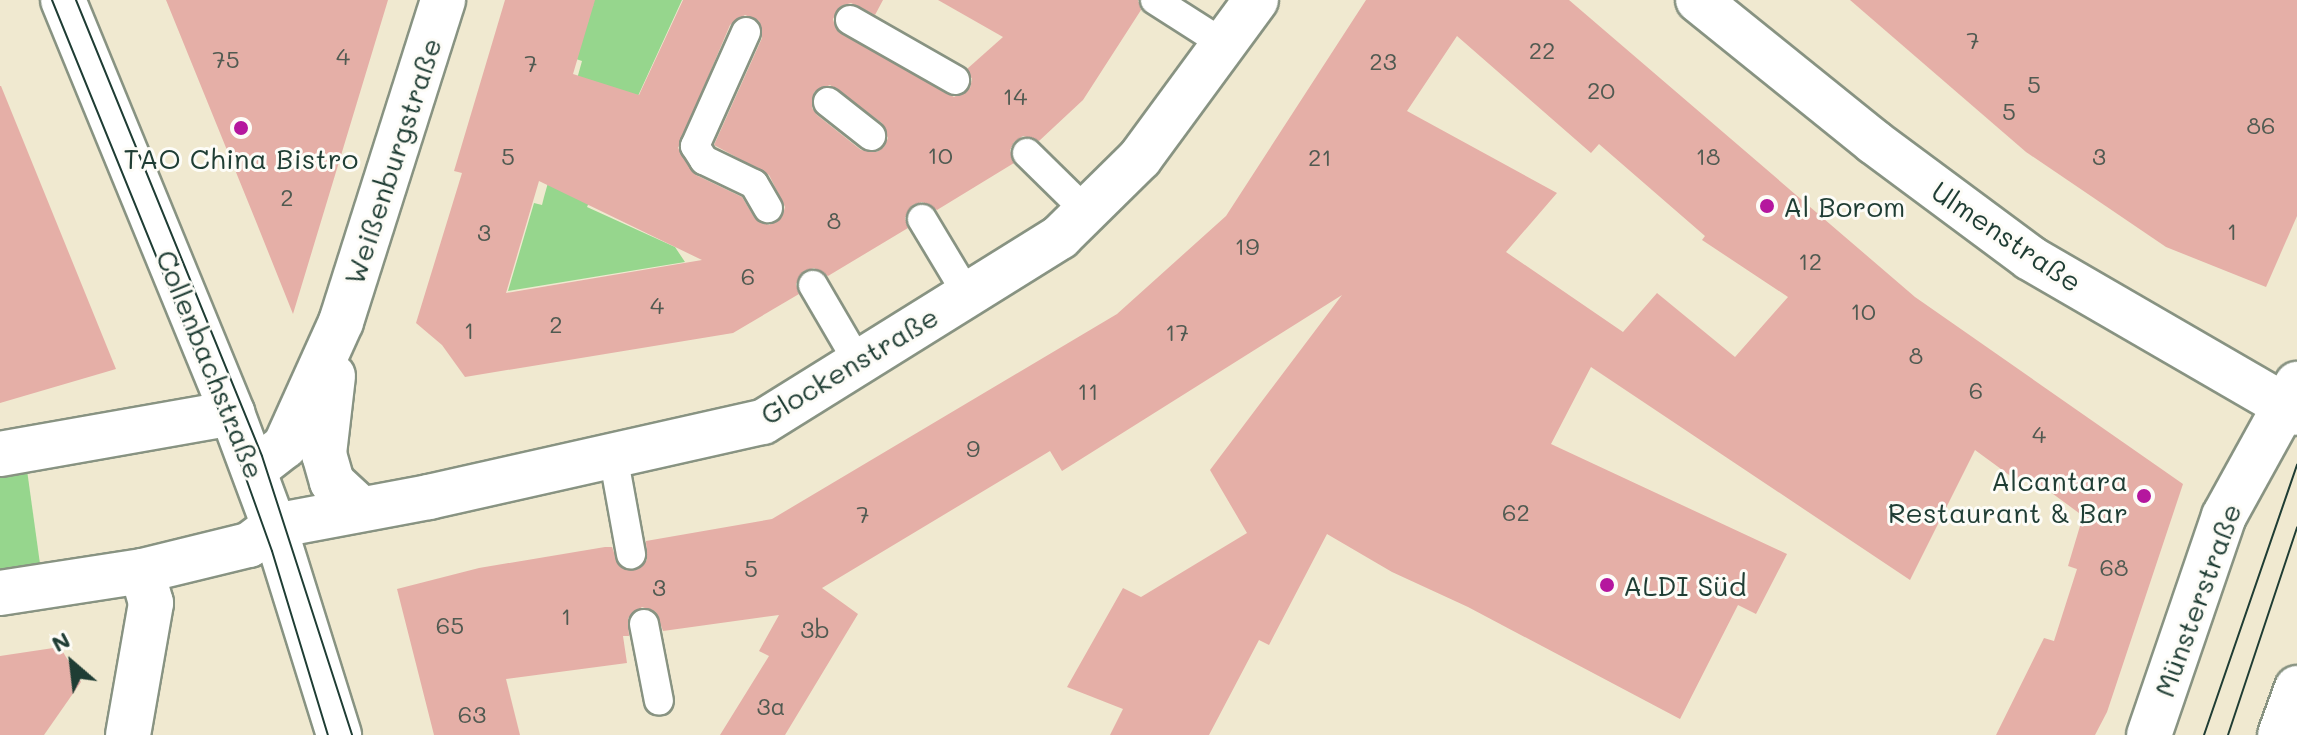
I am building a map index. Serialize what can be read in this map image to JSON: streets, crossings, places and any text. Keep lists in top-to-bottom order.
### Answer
{
  "streets": {
    "street": [
      "Weißenburgstraße",
      "Ulmenstraße",
      "Collenbachstraße",
      "Glockenstraße",
      "Münsterstraße"
    ]
  },
  "crossings": [
    ["Weißenburgstraße", "Collenbachstraße"],
    ["Weißenburgstraße", "Glockenstraße"],
    ["Ulmenstraße", "Münsterstraße"],
    ["Collenbachstraße", "Glockenstraße"]
  ],
  "places": [
    "TAO China Bistro",
    "Al Borom",
    "Alcantara Restaurant & Bar",
    "ALDI Süd"
  ],
  "house_numbers": [
    "7",
    "22",
    "4",
    "75",
    "23",
    "7",
    "5",
    "20",
    "14",
    "5",
    "86",
    "10",
    "5",
    "18",
    "3",
    "21",
    "2",
    "8",
    "1",
    "3",
    "19",
    "12",
    "6",
    "4",
    "10",
    "2",
    "1",
    "17",
    "8",
    "6",
    "11",
    "4",
    "9",
    "62",
    "7",
    "68",
    "5",
    "3",
    "1",
    "65",
    "3b",
    "3a",
    "63"
  ],
  "north": "top left"
}
